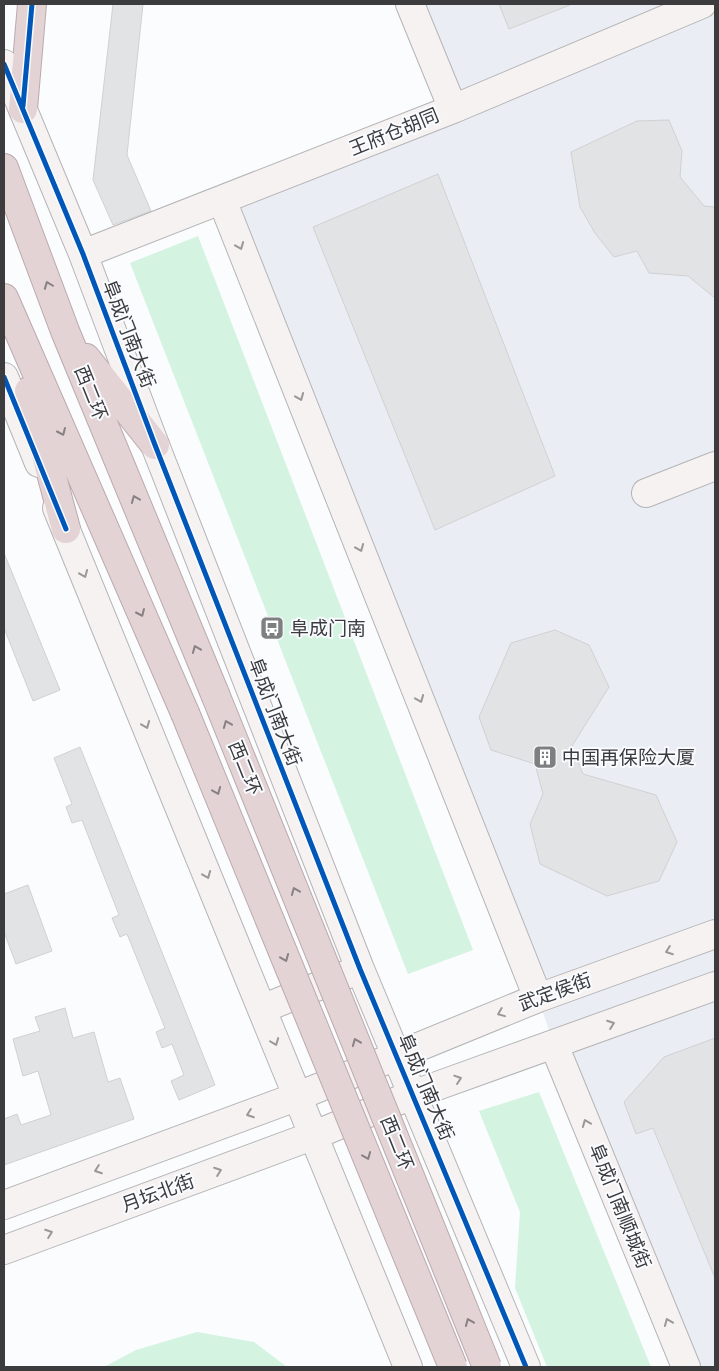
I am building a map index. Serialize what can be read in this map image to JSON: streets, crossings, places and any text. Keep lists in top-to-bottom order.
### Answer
{
  "streets": {
    "highway": ["西二环"],
    "street": [
      "王府仓胡同",
      "阜成门南大街",
      "武定侯街",
      "月坛北街",
      "阜成门南顺城街"
    ]
  },
  "crossings": [
    ["王府仓胡同", "阜成门南大街"],
    ["阜成门南大街", "武定侯街"],
    ["阜成门南大街", "月坛北街"]
  ],
  "one_way": ["阜成门南顺城街"],
  "places": {
    "bus stop": ["阜成门南"],
    "building": ["中国再保险大厦"]
  }
}
